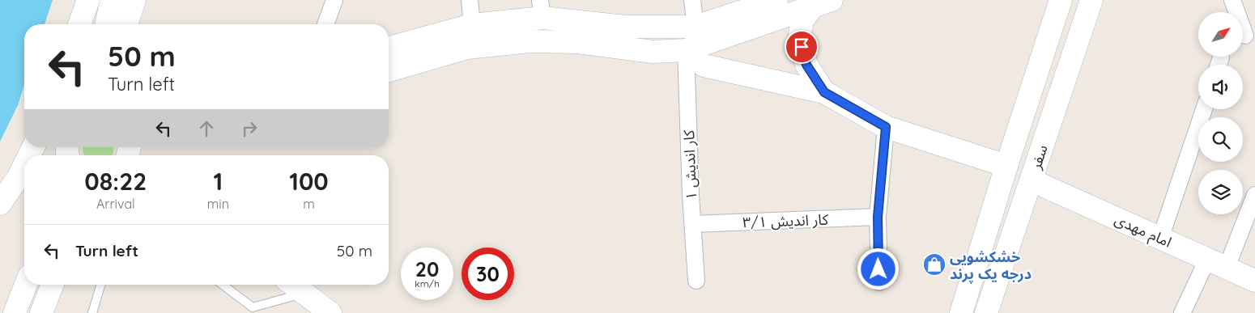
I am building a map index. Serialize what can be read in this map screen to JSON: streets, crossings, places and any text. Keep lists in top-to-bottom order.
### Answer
{
  "streets": {
    "street": [
      "سفر",
      "۱ کار اندیش",
      "۳/۱ کار اندیش",
      "امام مهدی"
    ]
  },
  "crossings": [
    ["سفر", "امام مهدی"],
    ["۱ کار اندیش", "۳/۱ کار اندیش"]
  ],
  "places": {
    "shop": ["خشکشویی درجه یک پرند"]
  },
  "north": "top right",
  "page": {
    "turn": ["50 m", "Turn left"],
    "eta": [
      "08:22",
      "Arrival",
      "1",
      "min",
      "100",
      "m"
    ],
    "list": [
      {
        "name": "Turn left",
        "value": "50 m"
      }
    ],
    "speed": "20 km/h",
    "limit": "30"
  }
}
